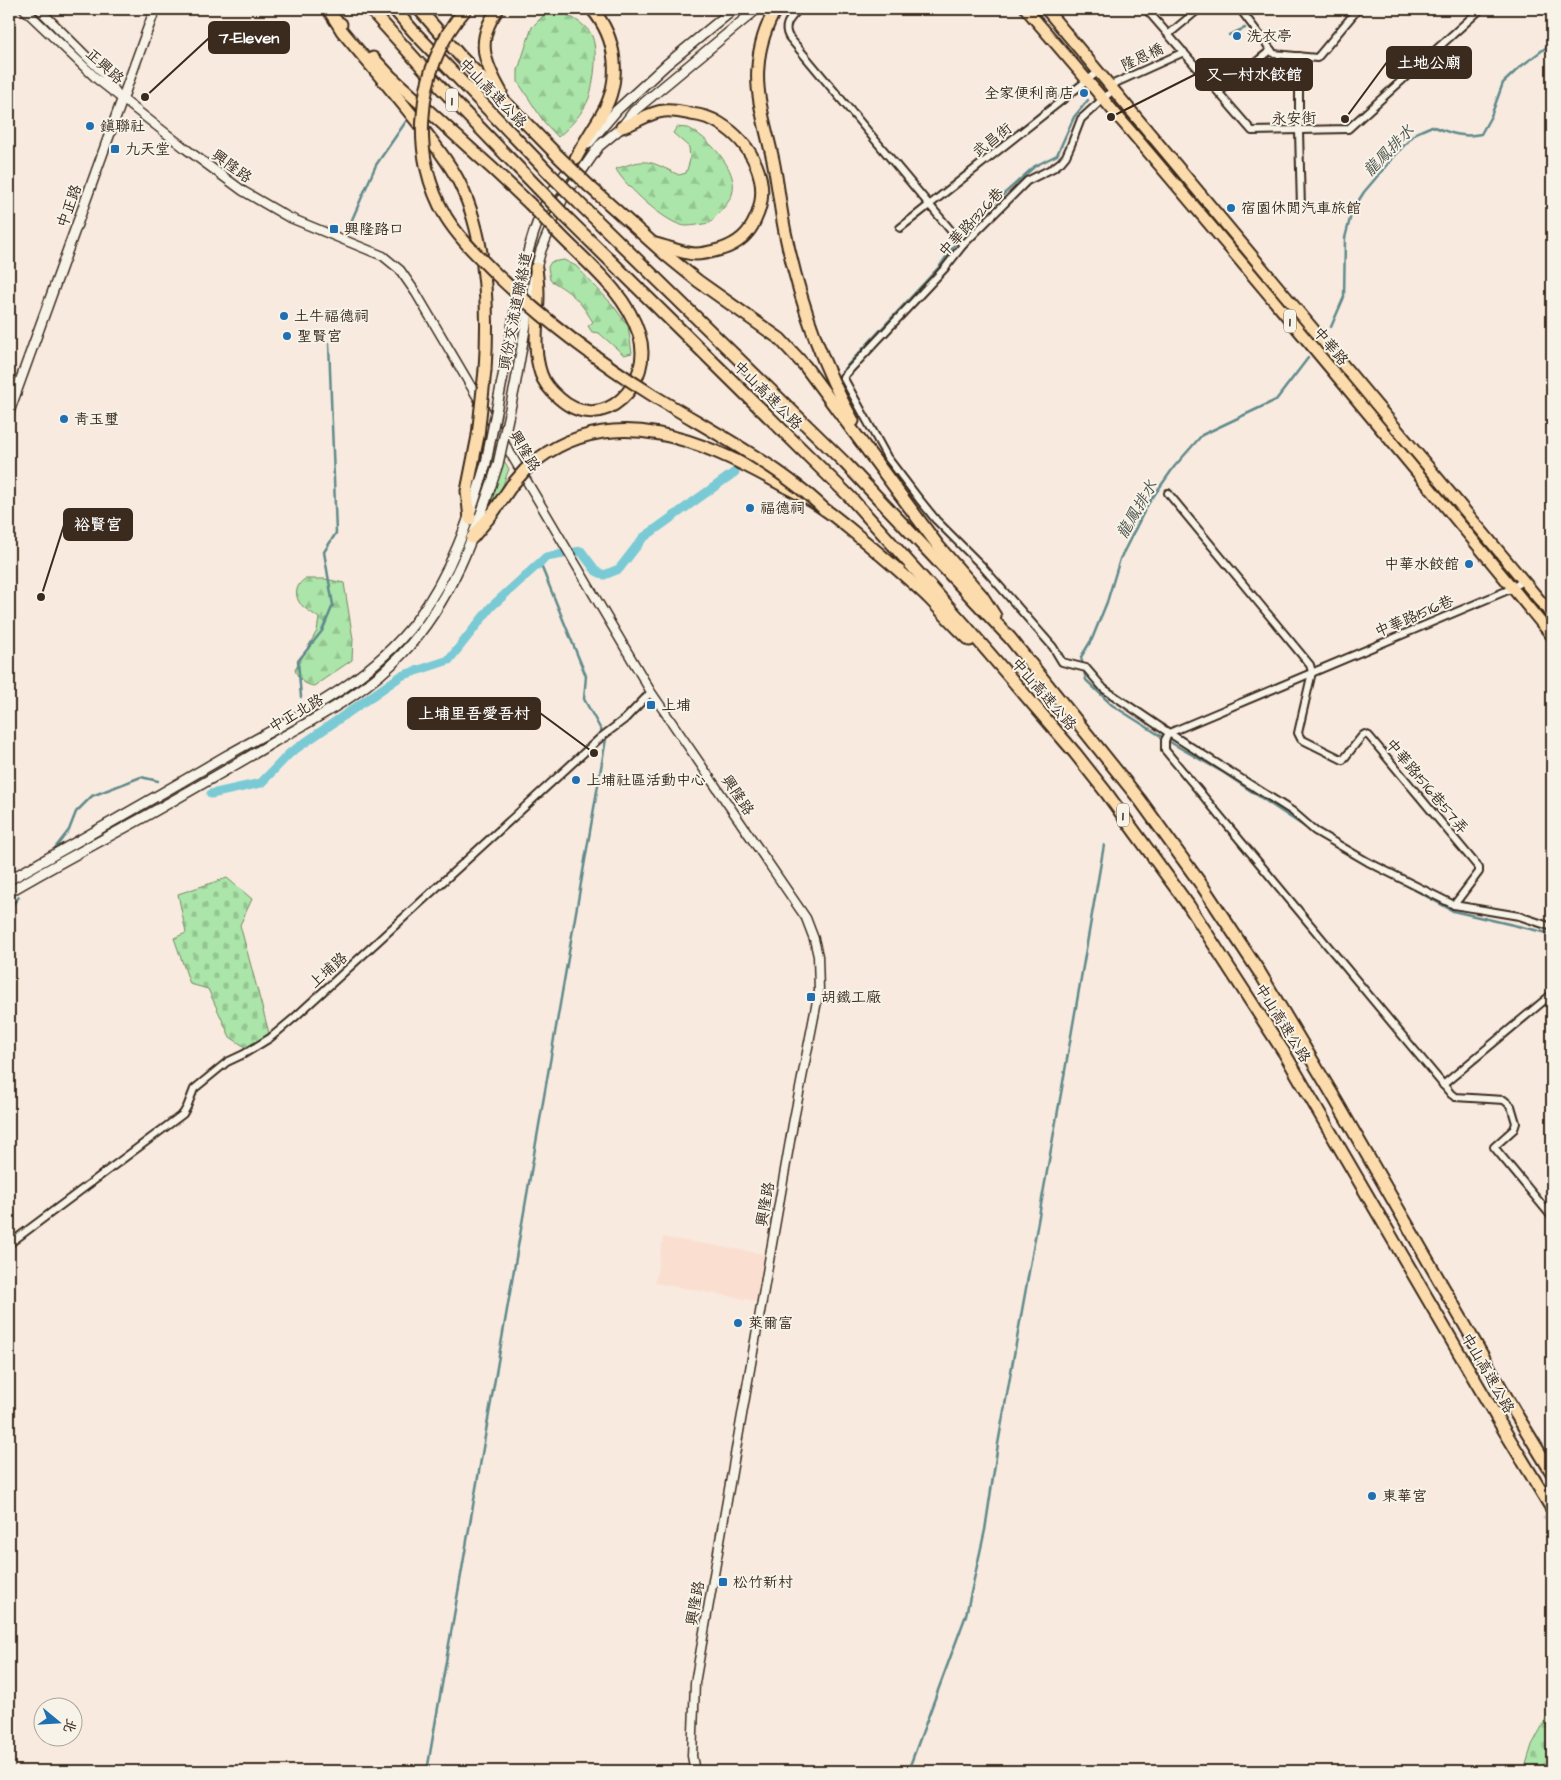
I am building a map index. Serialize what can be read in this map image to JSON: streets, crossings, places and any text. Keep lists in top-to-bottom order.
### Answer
{
  "streets": {
    "highway": ["中山高速公路", "1"],
    "main road": [
      "中正路",
      "頭份交流道聯絡道",
      "中華路",
      "中正北路"
    ],
    "street": [
      "隆恩橋",
      "正興路",
      "永安街",
      "武昌街",
      "興隆路",
      "中華路1326巷",
      "中華路1516巷",
      "中華路1516巷57弄",
      "上埔路"
    ]
  },
  "crossings": [
    ["隆恩橋", "永安街"],
    ["隆恩橋", "中華路1326巷"],
    ["隆恩橋", "中華路"],
    ["正興路", "興隆路"],
    ["正興路", "中正路"],
    ["武昌街", "中華路"],
    ["興隆路", "中正路"],
    ["興隆路", "上埔路"],
    ["中華路1326巷", "中華路"],
    ["中華路1326巷", "中華路1516巷"],
    ["頭份交流道聯絡道", "中正北路"],
    ["中華路", "中華路1516巷"],
    ["中華路1516巷", "中華路1516巷57弄"]
  ],
  "water": ["龍鳳排水"],
  "places": {
    "other": [
      "洗衣亭",
      "全家便利商店",
      "7-Eleven",
      "又一村水餃館",
      "土地公廟",
      "鎮聯社",
      "宿園休閒汽車旅館",
      "土牛福德祠",
      "聖賢宮",
      "青玉璽",
      "福德祠",
      "中華水餃館",
      "裕賢宮",
      "上埔里吾愛吾村",
      "上埔社區活動中心",
      "萊爾富",
      "東華宮"
    ],
    "transit": [
      "九天堂",
      "興隆路口",
      "上埔",
      "胡鐵工廠",
      "松竹新村"
    ]
  },
  "north": "right"
}
